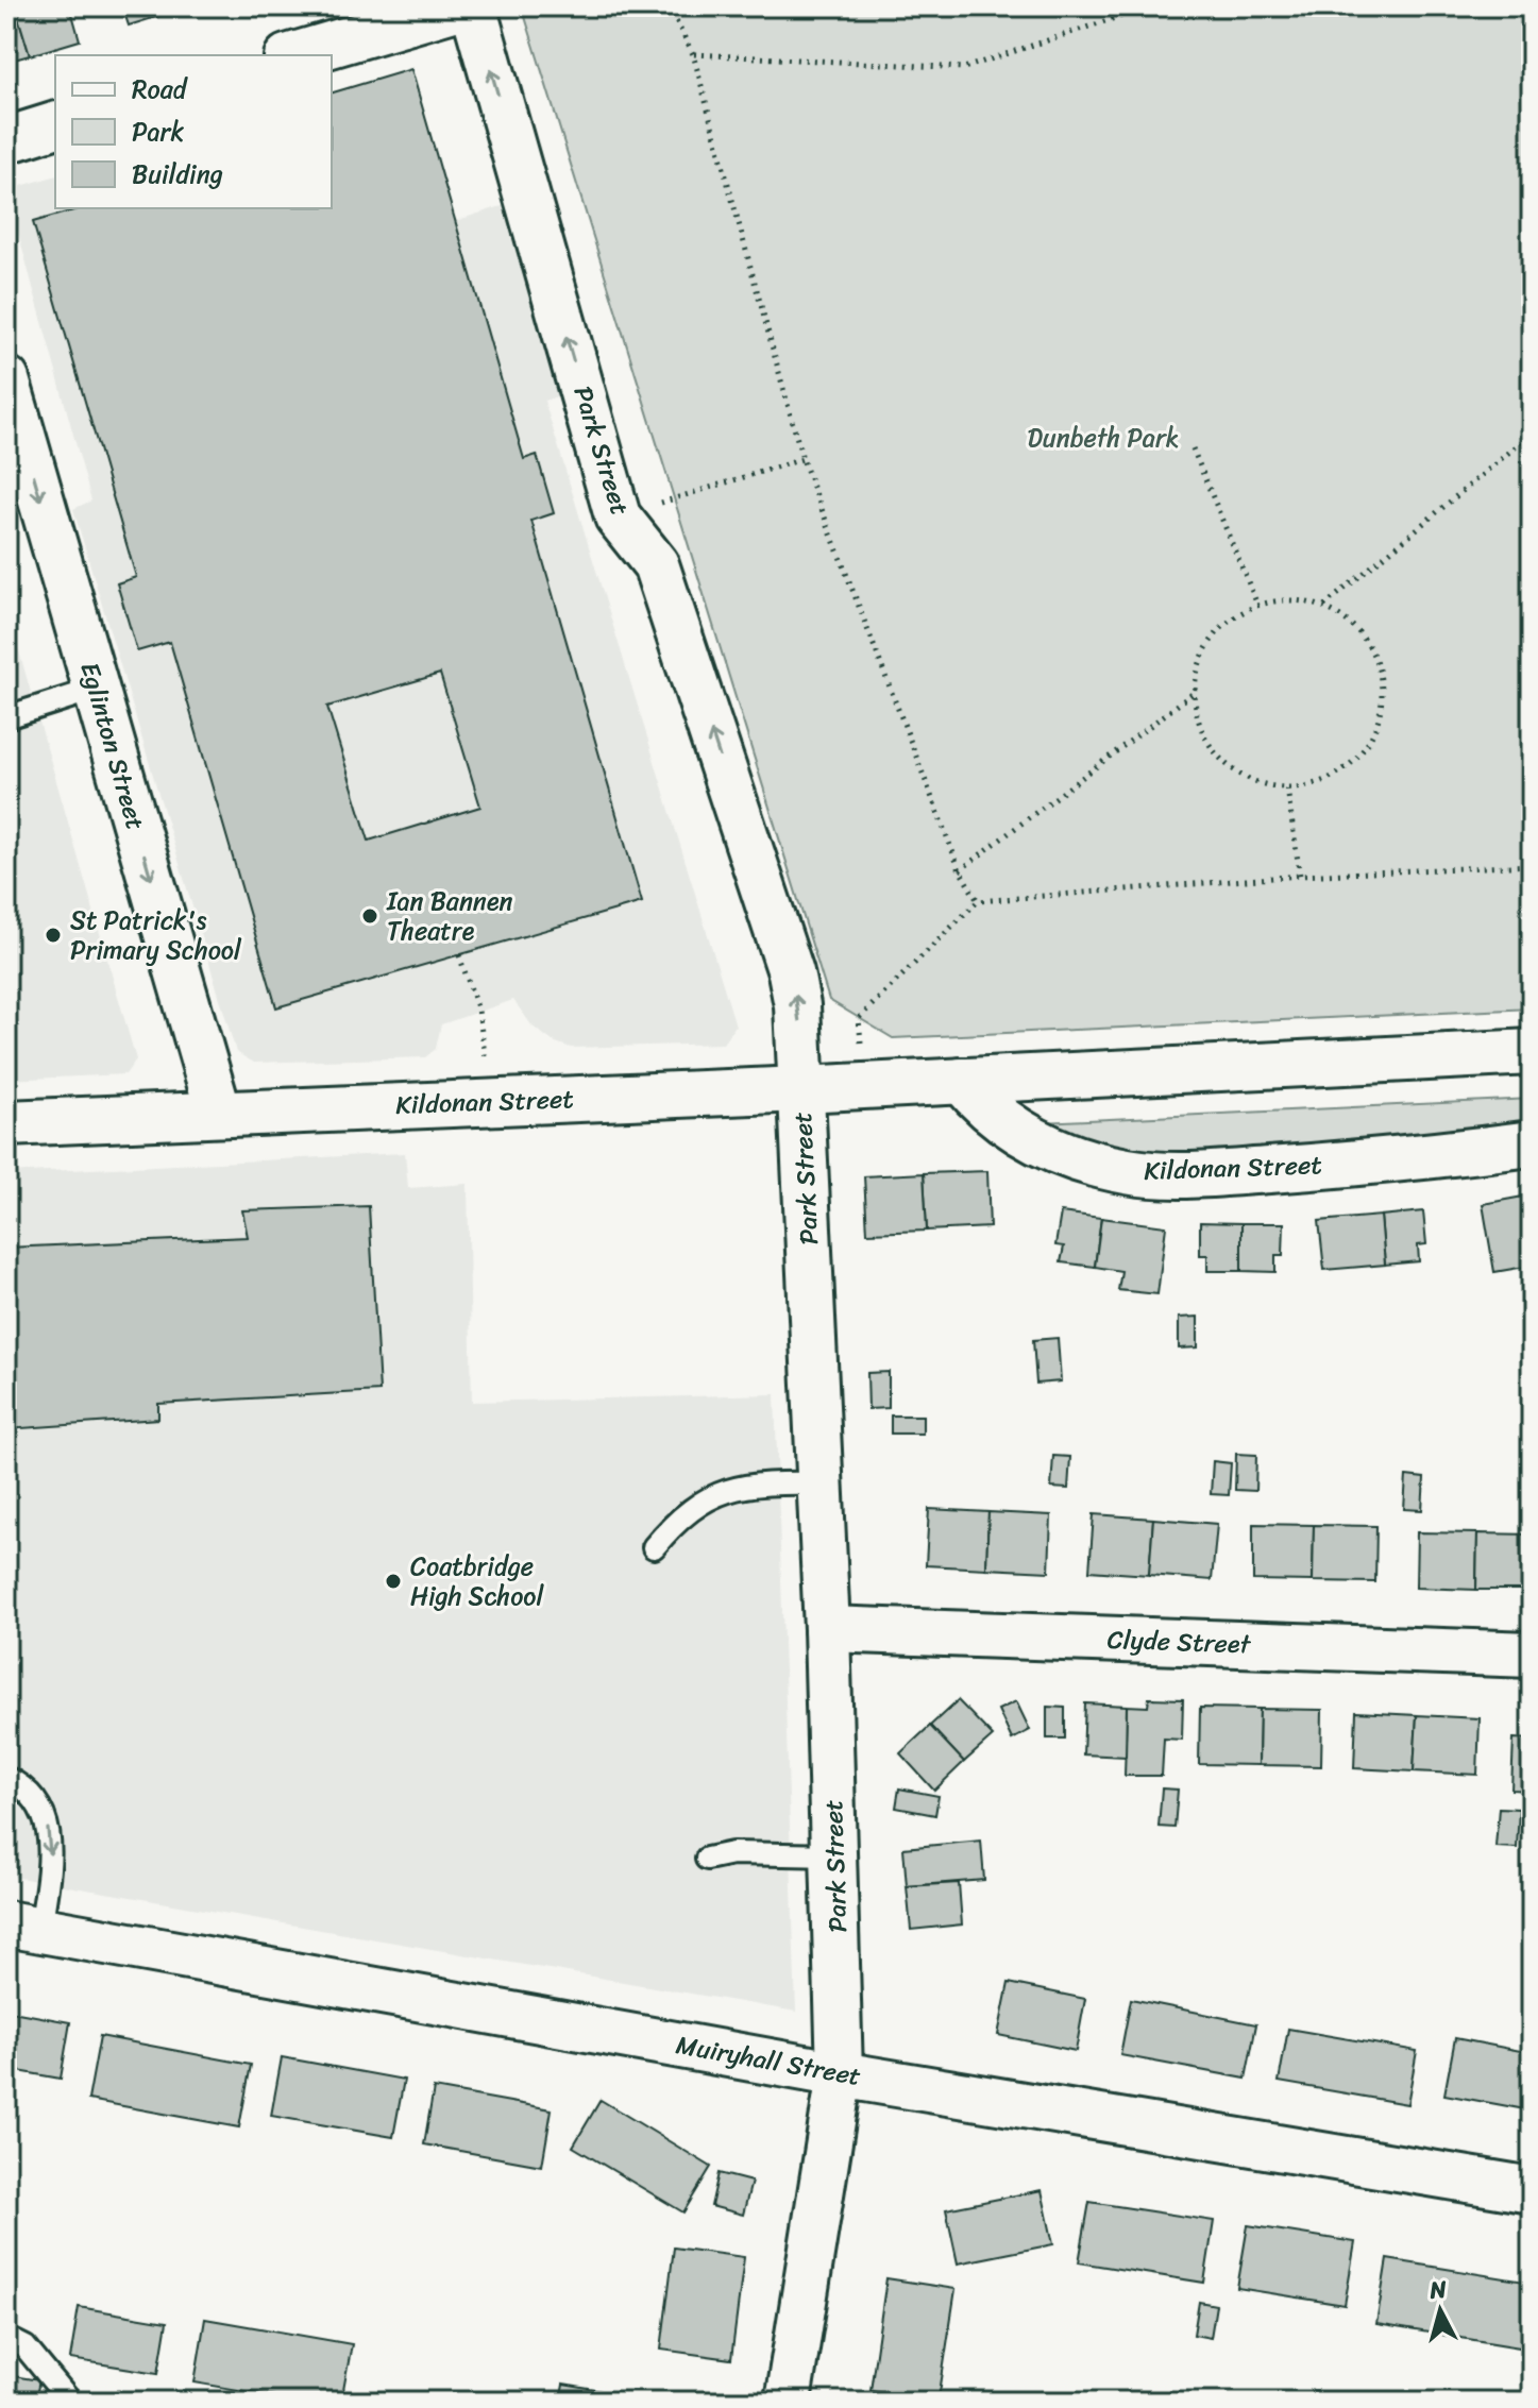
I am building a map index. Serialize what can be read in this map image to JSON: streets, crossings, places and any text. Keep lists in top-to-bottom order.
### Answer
{
  "streets": {
    "street": [
      "Park Street",
      "Eglinton Street",
      "Kildonan Street",
      "Clyde Street",
      "Muiryhall Street"
    ]
  },
  "crossings": [
    ["Park Street", "Kildonan Street"],
    ["Park Street", "Clyde Street"],
    ["Park Street", "Muiryhall Street"],
    ["Eglinton Street", "Kildonan Street"]
  ],
  "one_way": ["Park Street", "Eglinton Street"],
  "parks": ["Dunbeth Park"],
  "places": ["Ian Bannen Theatre", "St Patrick's Primary School", "Coatbridge High School"],
  "legend": ["Road", "Park", "Building"],
  "north": "top"
}
